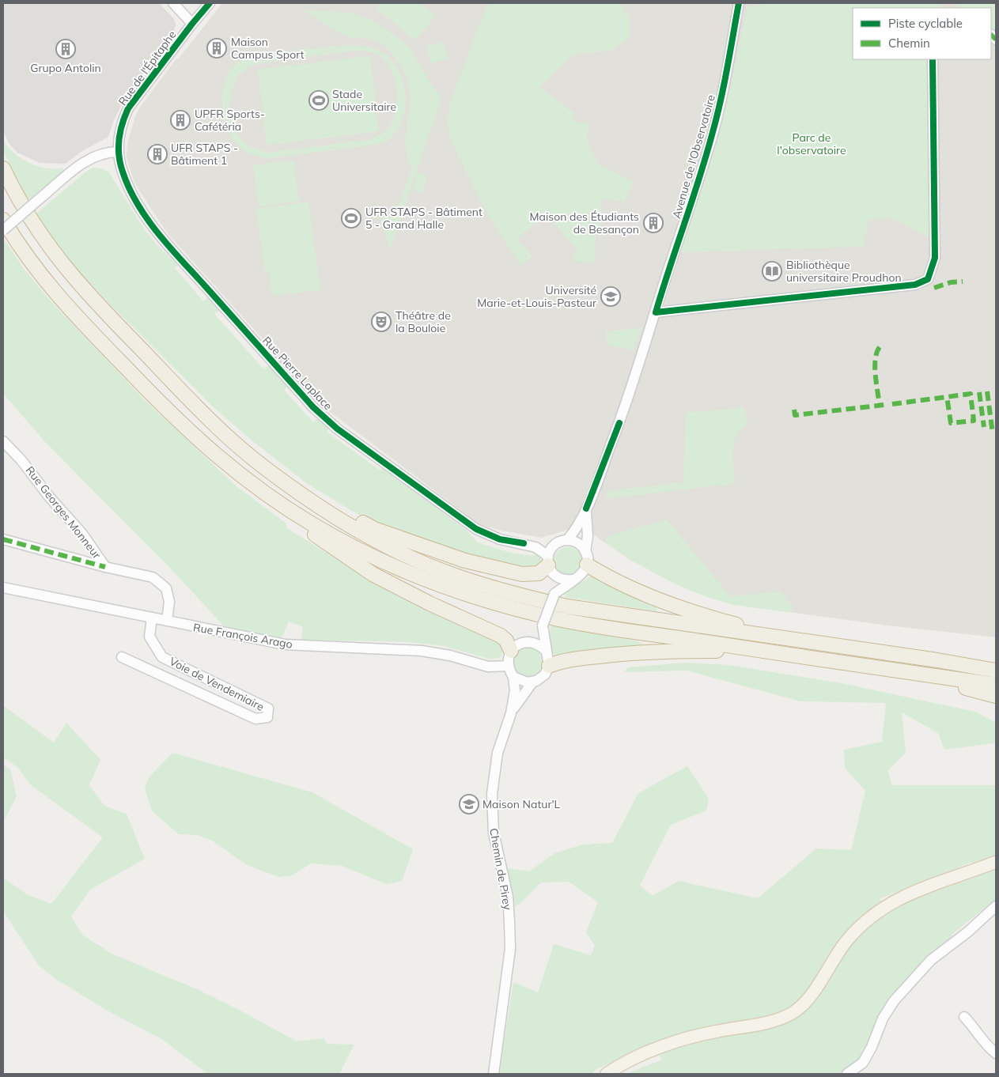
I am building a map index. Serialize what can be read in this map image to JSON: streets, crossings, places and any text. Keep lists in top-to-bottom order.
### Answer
{
  "streets": {
    "street": [
      "Rue de l'Épitaphe",
      "Avenue de l'Observatoire",
      "Rue Pierre Laplace",
      "Rue Georges Monneur",
      "Rue François Arago",
      "Voie de Vendemiaire",
      "Chemin de Pirey"
    ]
  },
  "crossings": [
    ["Rue de l'Épitaphe", "Rue Pierre Laplace"],
    ["Avenue de l'Observatoire", "Rue Pierre Laplace"],
    ["Rue Georges Monneur", "Rue François Arago"],
    ["Rue François Arago", "Voie de Vendemiaire"],
    ["Rue François Arago", "Chemin de Pirey"]
  ],
  "parks": ["Parc de l'observatoire"],
  "places": {
    "building": [
      "Maison Campus Sport",
      "Grupo Antolin",
      "UPFR Sports- Cafétéria",
      "UFR STAPS - Bâtiment 1",
      "Maison des Étudiants de Besançon"
    ],
    "sports": ["Stade Universitaire", "UFR STAPS - Bâtiment 5 - Grand Halle"],
    "library": ["Bibliothèque universitaire Proudhon"],
    "school or university": ["Université Marie-et-Louis-Pasteur", "Maison Natur'L"],
    "theatre": ["Théâtre de la Bouloie"]
  },
  "legend": ["Piste cyclable", "Chemin"]
}
